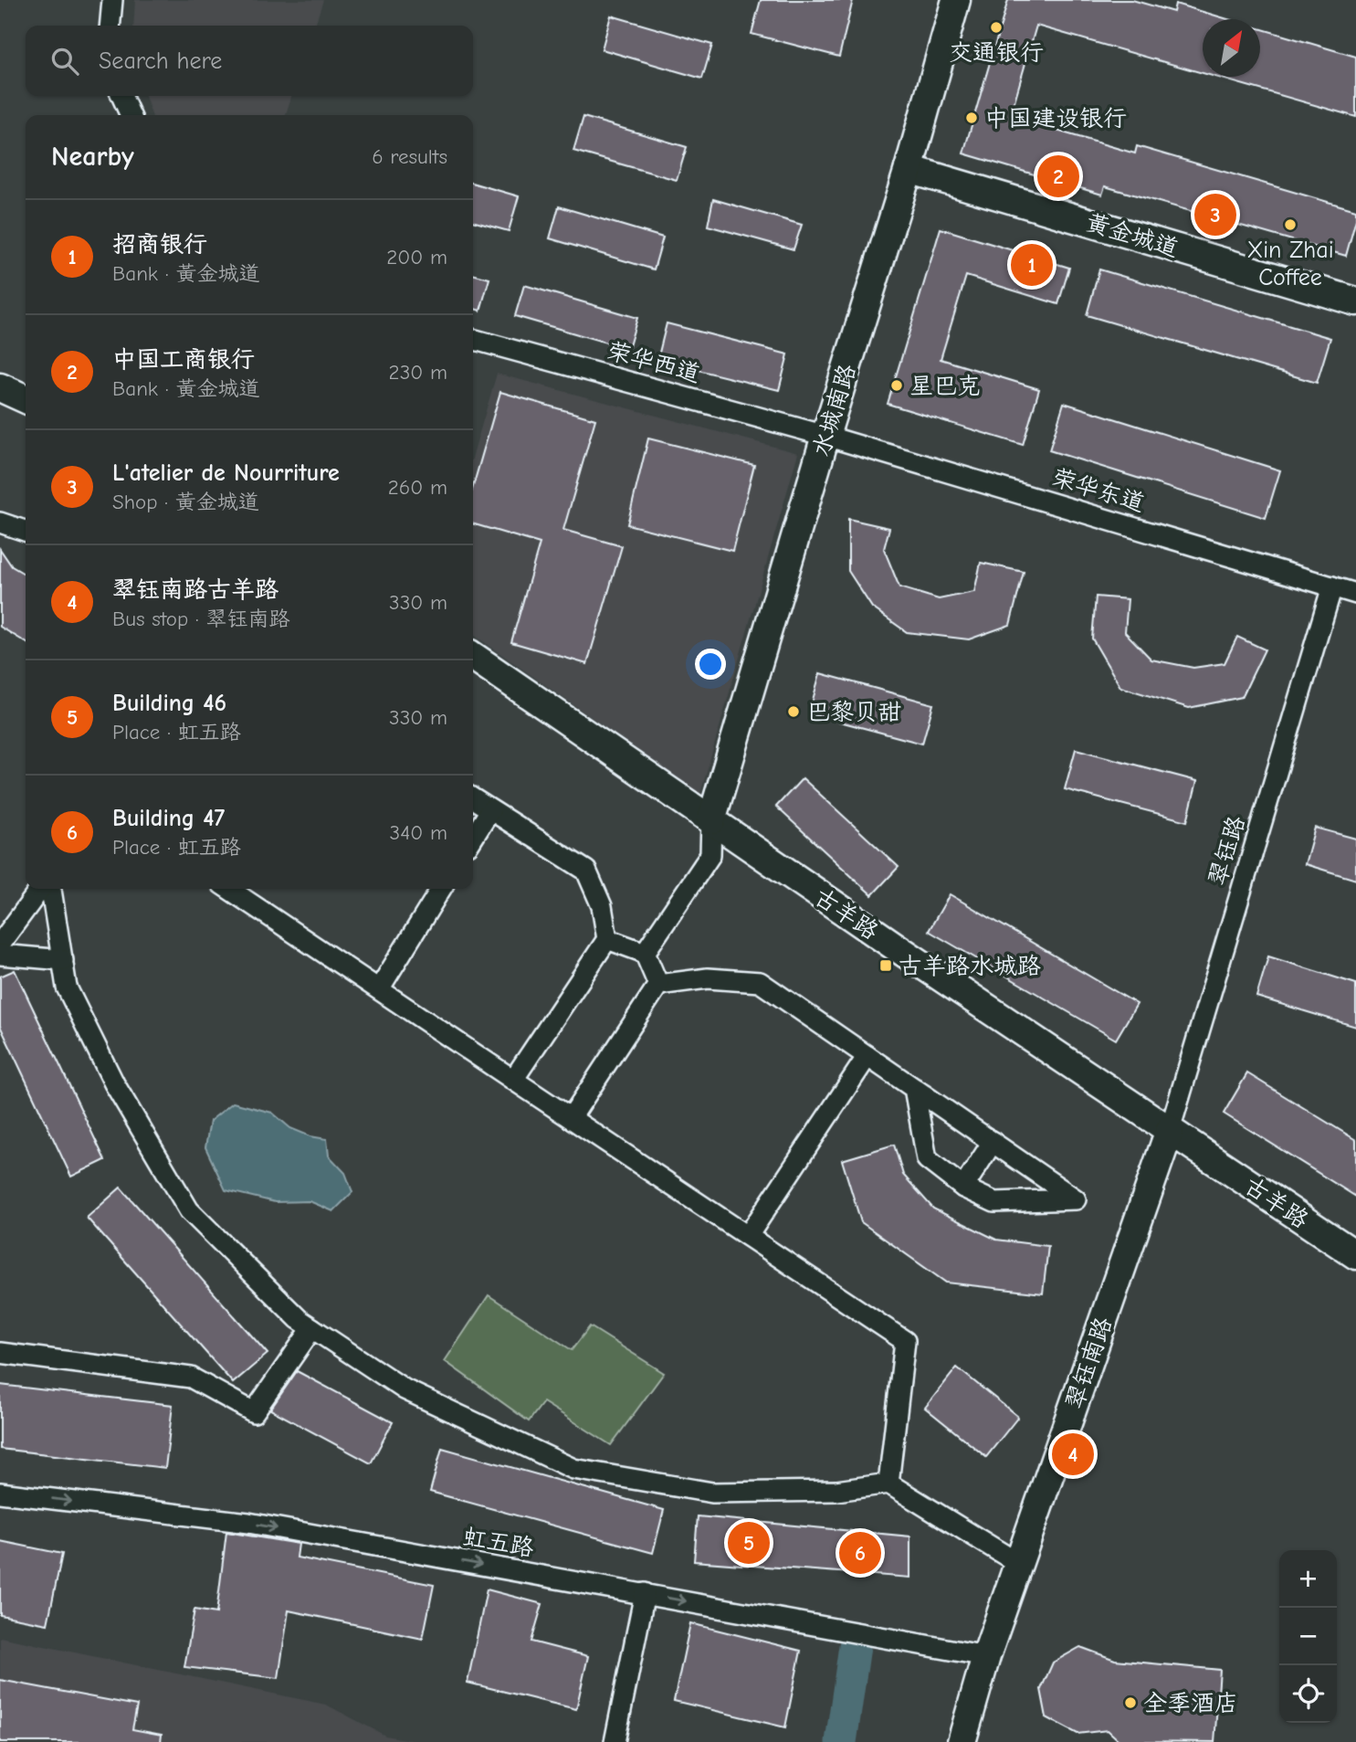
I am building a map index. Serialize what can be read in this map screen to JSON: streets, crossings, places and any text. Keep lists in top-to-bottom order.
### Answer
{
  "streets": {
    "street": [
      "黄金城道",
      "荣华西道",
      "水城南路",
      "荣华东道",
      "翠钰路",
      "古羊路",
      "翠钰南路",
      "虹五路"
    ]
  },
  "crossings": [
    ["黄金城道", "水城南路"],
    ["荣华西道", "水城南路"],
    ["荣华西道", "荣华东道"],
    ["水城南路", "荣华东道"],
    ["水城南路", "古羊路"],
    ["荣华东道", "翠钰路"],
    ["翠钰路", "古羊路"],
    ["翠钰路", "翠钰南路"],
    ["古羊路", "翠钰南路"],
    ["翠钰南路", "虹五路"]
  ],
  "places": {
    "other": [
      "交通银行",
      "中国建设银行",
      "Xin Zhai Coffee",
      "星巴克",
      "巴黎贝甜",
      "全季酒店"
    ],
    "transit": ["古羊路水城路"]
  },
  "north": "top right",
  "page": {
    "search": "Search here",
    "heading": ["Nearby", "6 results"],
    "pins": [
      "2",
      "3",
      "1",
      "4",
      "5",
      "6"
    ],
    "list": [
      {
        "mark": "1",
        "name": "招商银行",
        "note": "Bank · 黄金城道",
        "value": "200 m"
      },
      {
        "mark": "2",
        "name": "中国工商银行",
        "note": "Bank · 黄金城道",
        "value": "230 m"
      },
      {
        "mark": "3",
        "name": "L'atelier de Nourriture",
        "note": "Shop · 黄金城道",
        "value": "260 m"
      },
      {
        "mark": "4",
        "name": "翠钰南路古羊路",
        "note": "Bus stop · 翠钰南路",
        "value": "330 m"
      },
      {
        "mark": "5",
        "name": "Building 46",
        "note": "Place · 虹五路",
        "value": "330 m"
      },
      {
        "mark": "6",
        "name": "Building 47",
        "note": "Place · 虹五路",
        "value": "340 m"
      }
    ],
    "map_buttons": ["+", "−"]
  }
}
